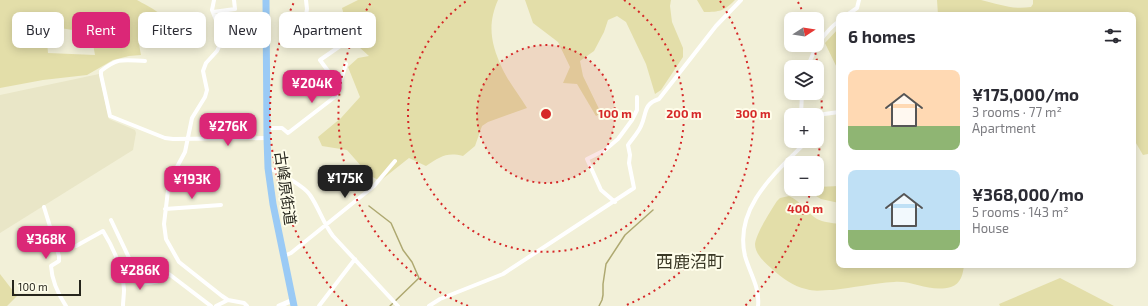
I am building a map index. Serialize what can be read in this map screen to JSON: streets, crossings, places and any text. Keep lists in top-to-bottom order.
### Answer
{
  "streets": {
    "main road": ["古峰原街道"]
  },
  "districts": ["西鹿沼町"],
  "scale_bar": "100 m",
  "north": "right",
  "page": {
    "map_buttons": ["+", "−"],
    "chip": [
      "Buy",
      "Rent",
      "Filters",
      "New",
      "Apartment"
    ],
    "heading": "6 homes",
    "list": [
      {
        "name": "¥175,000/mo",
        "note": "3 rooms · 77 m² · Apartment"
      },
      {
        "name": "¥368,000/mo",
        "note": "5 rooms · 143 m² · House"
      }
    ],
    "price": [
      "¥204K",
      "¥276K",
      "¥175K",
      "¥193K",
      "¥368K",
      "¥286K"
    ],
    "scale": "100 m"
  },
  "rings": [
    "100 m",
    "200 m",
    "300 m",
    "400 m"
  ]
}
